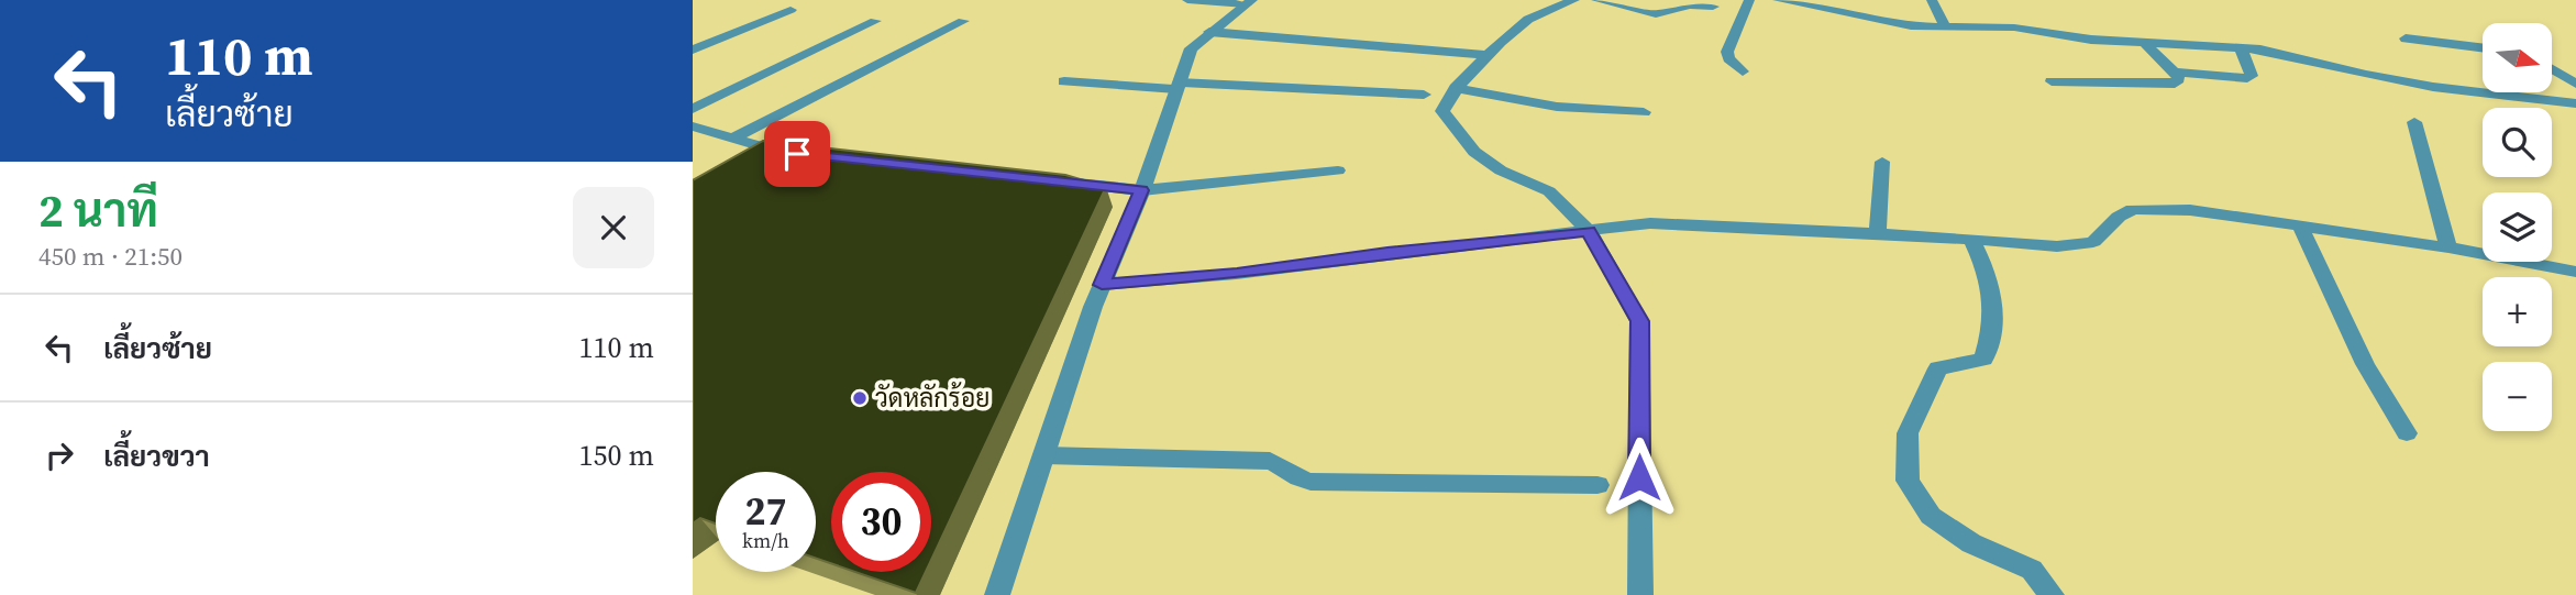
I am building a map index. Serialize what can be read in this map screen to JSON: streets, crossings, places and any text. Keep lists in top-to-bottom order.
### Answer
{
  "places": ["วัดหลักร้อย"],
  "north": "right",
  "page": {
    "turn": ["110 m", "เลี้ยวซ้าย"],
    "map_buttons": ["+", "−"],
    "heading": ["2 นาที", "450 m · 21:50"],
    "list": [
      {
        "name": "เลี้ยวซ้าย",
        "value": "110 m"
      },
      {
        "name": "เลี้ยวขวา",
        "value": "150 m"
      }
    ],
    "speed": "27 km/h",
    "limit": "30"
  }
}
